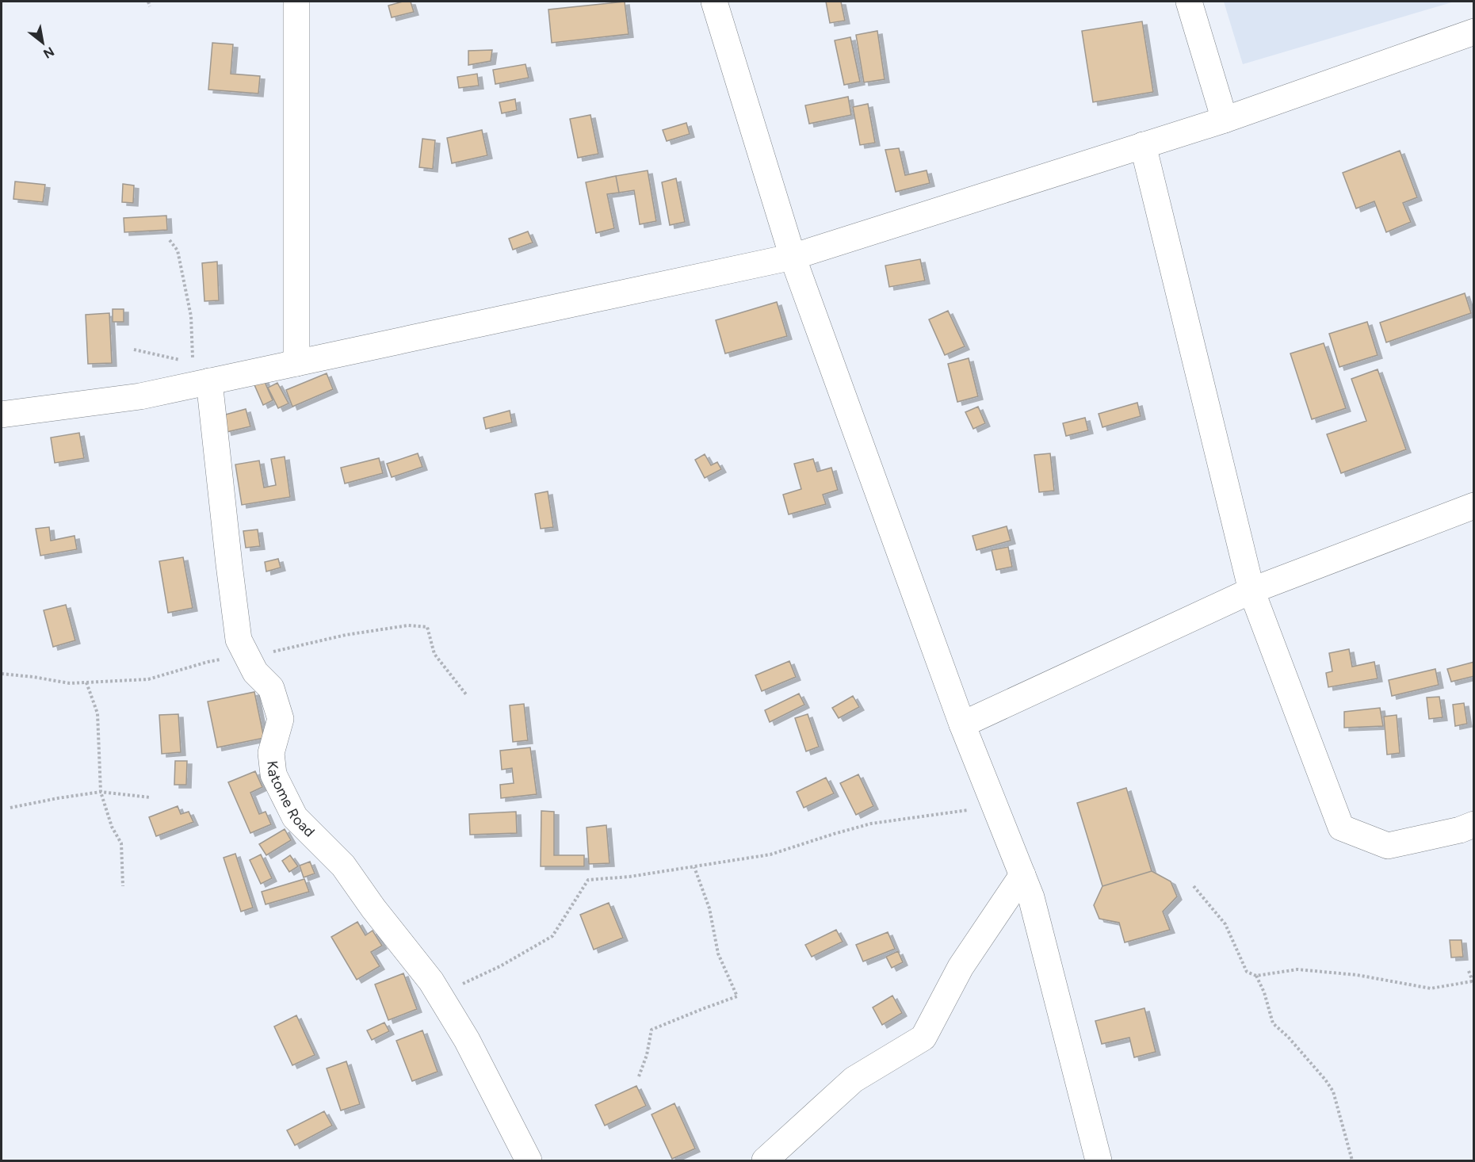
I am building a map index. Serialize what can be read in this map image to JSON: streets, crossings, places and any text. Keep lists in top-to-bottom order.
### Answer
{
  "streets": {
    "street": ["Katome Road"]
  },
  "north": "bottom right"
}
